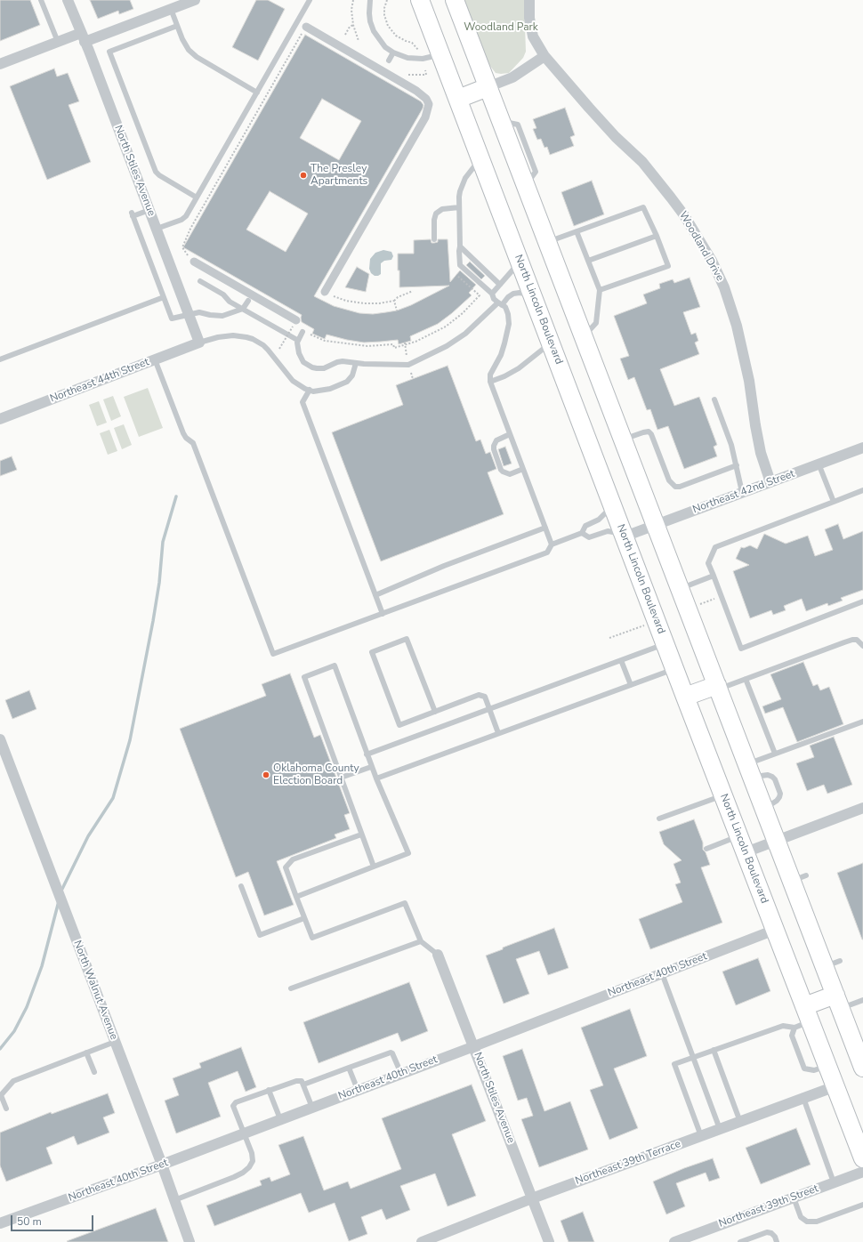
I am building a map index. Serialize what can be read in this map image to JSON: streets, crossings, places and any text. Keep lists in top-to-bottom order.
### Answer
{
  "streets": {
    "main road": ["North Lincoln Boulevard"],
    "street": [
      "North Stiles Avenue",
      "Woodland Drive",
      "Northeast 44th Street",
      "Northeast 42nd Street",
      "Northeast 40th Street",
      "North Walnut Avenue",
      "Northeast 39th Terrace",
      "Northeast 39th Street"
    ]
  },
  "crossings": [
    ["North Stiles Avenue", "Northeast 44th Street"],
    ["North Stiles Avenue", "Northeast 40th Street"],
    ["North Stiles Avenue", "Northeast 39th Terrace"],
    ["Woodland Drive", "Northeast 42nd Street"],
    ["North Lincoln Boulevard", "Northeast 42nd Street"],
    ["North Lincoln Boulevard", "Northeast 40th Street"],
    ["North Lincoln Boulevard", "Northeast 39th Terrace"],
    ["Northeast 40th Street", "North Walnut Avenue"]
  ],
  "parks": ["Woodland Park"],
  "places": ["The Presley Apartments", "Oklahoma County Election Board"],
  "scale_bar": "50 m"
}
